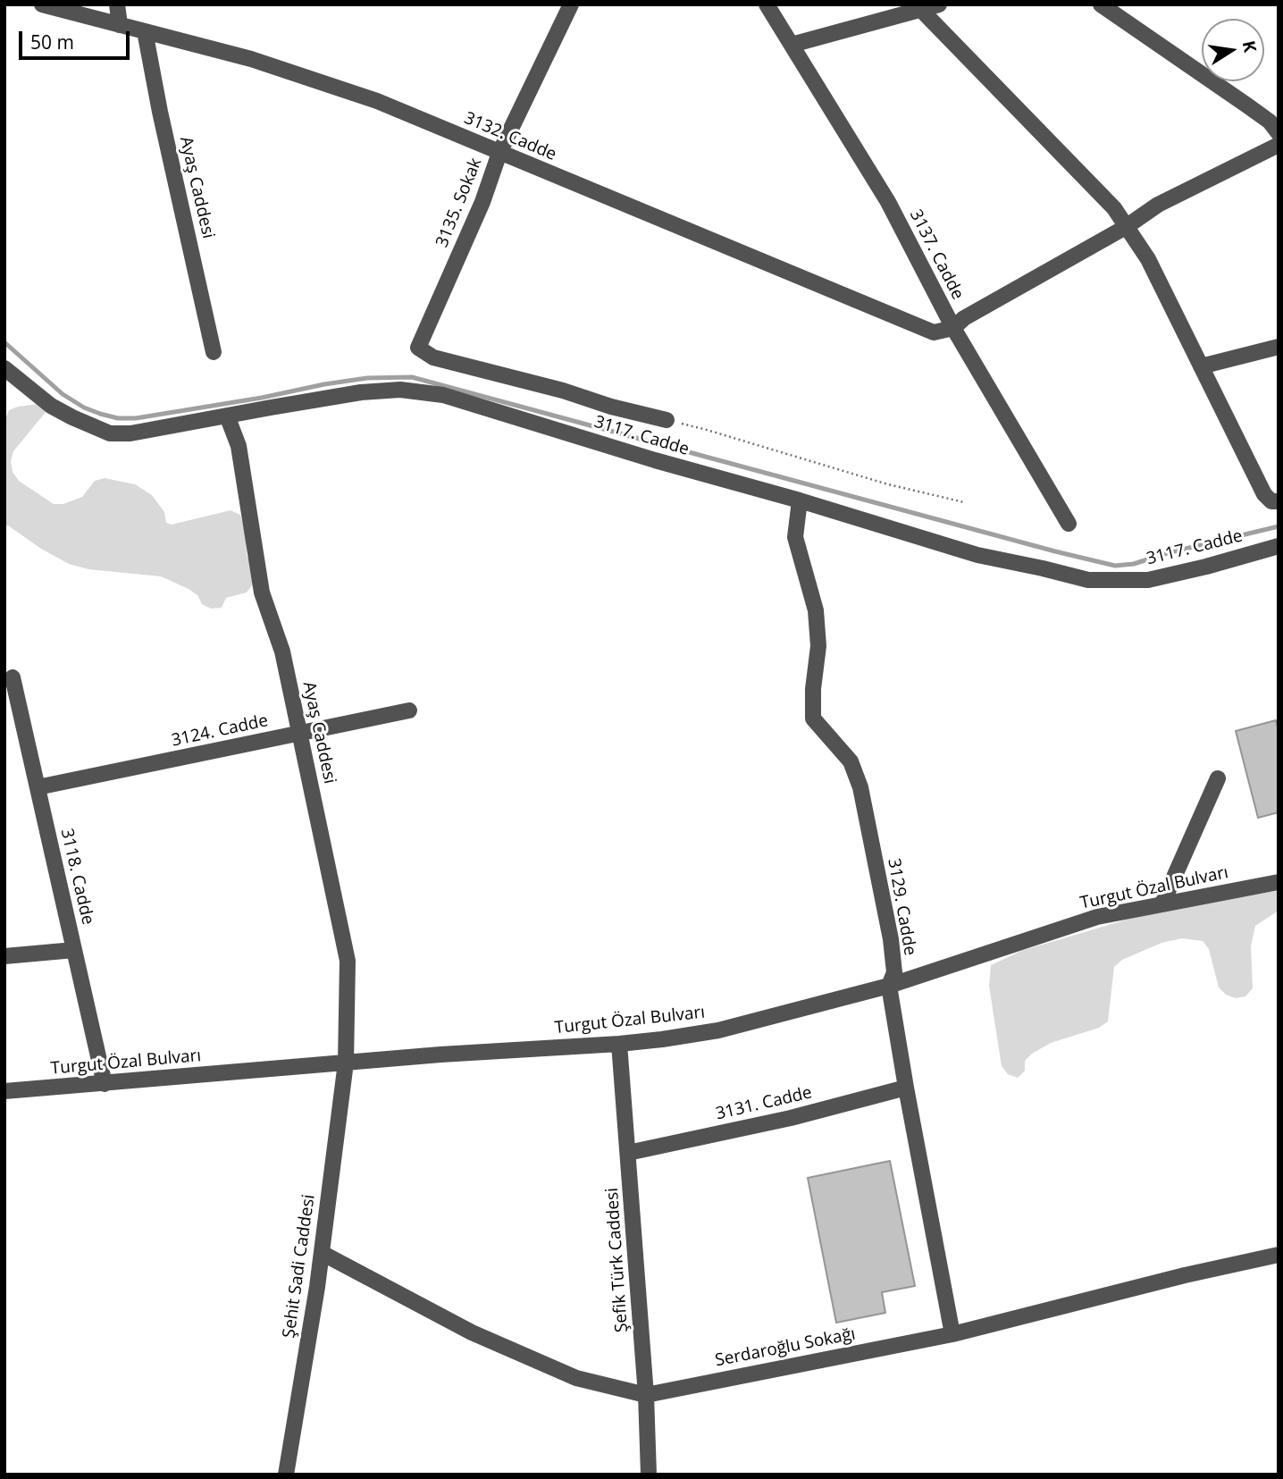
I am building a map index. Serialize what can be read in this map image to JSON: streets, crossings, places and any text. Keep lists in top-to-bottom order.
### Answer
{
  "streets": {
    "street": [
      "3132. Cadde",
      "Ayaş Caddesi",
      "3135. Sokak",
      "3137. Cadde",
      "3117. Cadde",
      "3124. Cadde",
      "3118. Cadde",
      "Turgut Özal Bulvarı",
      "3129. Cadde",
      "3131. Cadde",
      "Şefik Türk Caddesi",
      "Şehit Sadi Caddesi",
      "Serdaroğlu Sokağı"
    ]
  },
  "crossings": [
    ["3132. Cadde", "Ayaş Caddesi"],
    ["3132. Cadde", "3135. Sokak"],
    ["3132. Cadde", "3137. Cadde"],
    ["Ayaş Caddesi", "3117. Cadde"],
    ["Ayaş Caddesi", "3124. Cadde"],
    ["Ayaş Caddesi", "Turgut Özal Bulvarı"],
    ["Ayaş Caddesi", "Şehit Sadi Caddesi"],
    ["3117. Cadde", "3129. Cadde"],
    ["3124. Cadde", "3118. Cadde"],
    ["3118. Cadde", "Turgut Özal Bulvarı"],
    ["Turgut Özal Bulvarı", "3129. Cadde"],
    ["Turgut Özal Bulvarı", "Şefik Türk Caddesi"],
    ["Turgut Özal Bulvarı", "Şehit Sadi Caddesi"],
    ["3129. Cadde", "3131. Cadde"],
    ["3129. Cadde", "Serdaroğlu Sokağı"],
    ["3131. Cadde", "Şefik Türk Caddesi"],
    ["Şefik Türk Caddesi", "Serdaroğlu Sokağı"],
    ["Şehit Sadi Caddesi", "Serdaroğlu Sokağı"]
  ],
  "scale_bar": "50 m",
  "north": "right"
}
